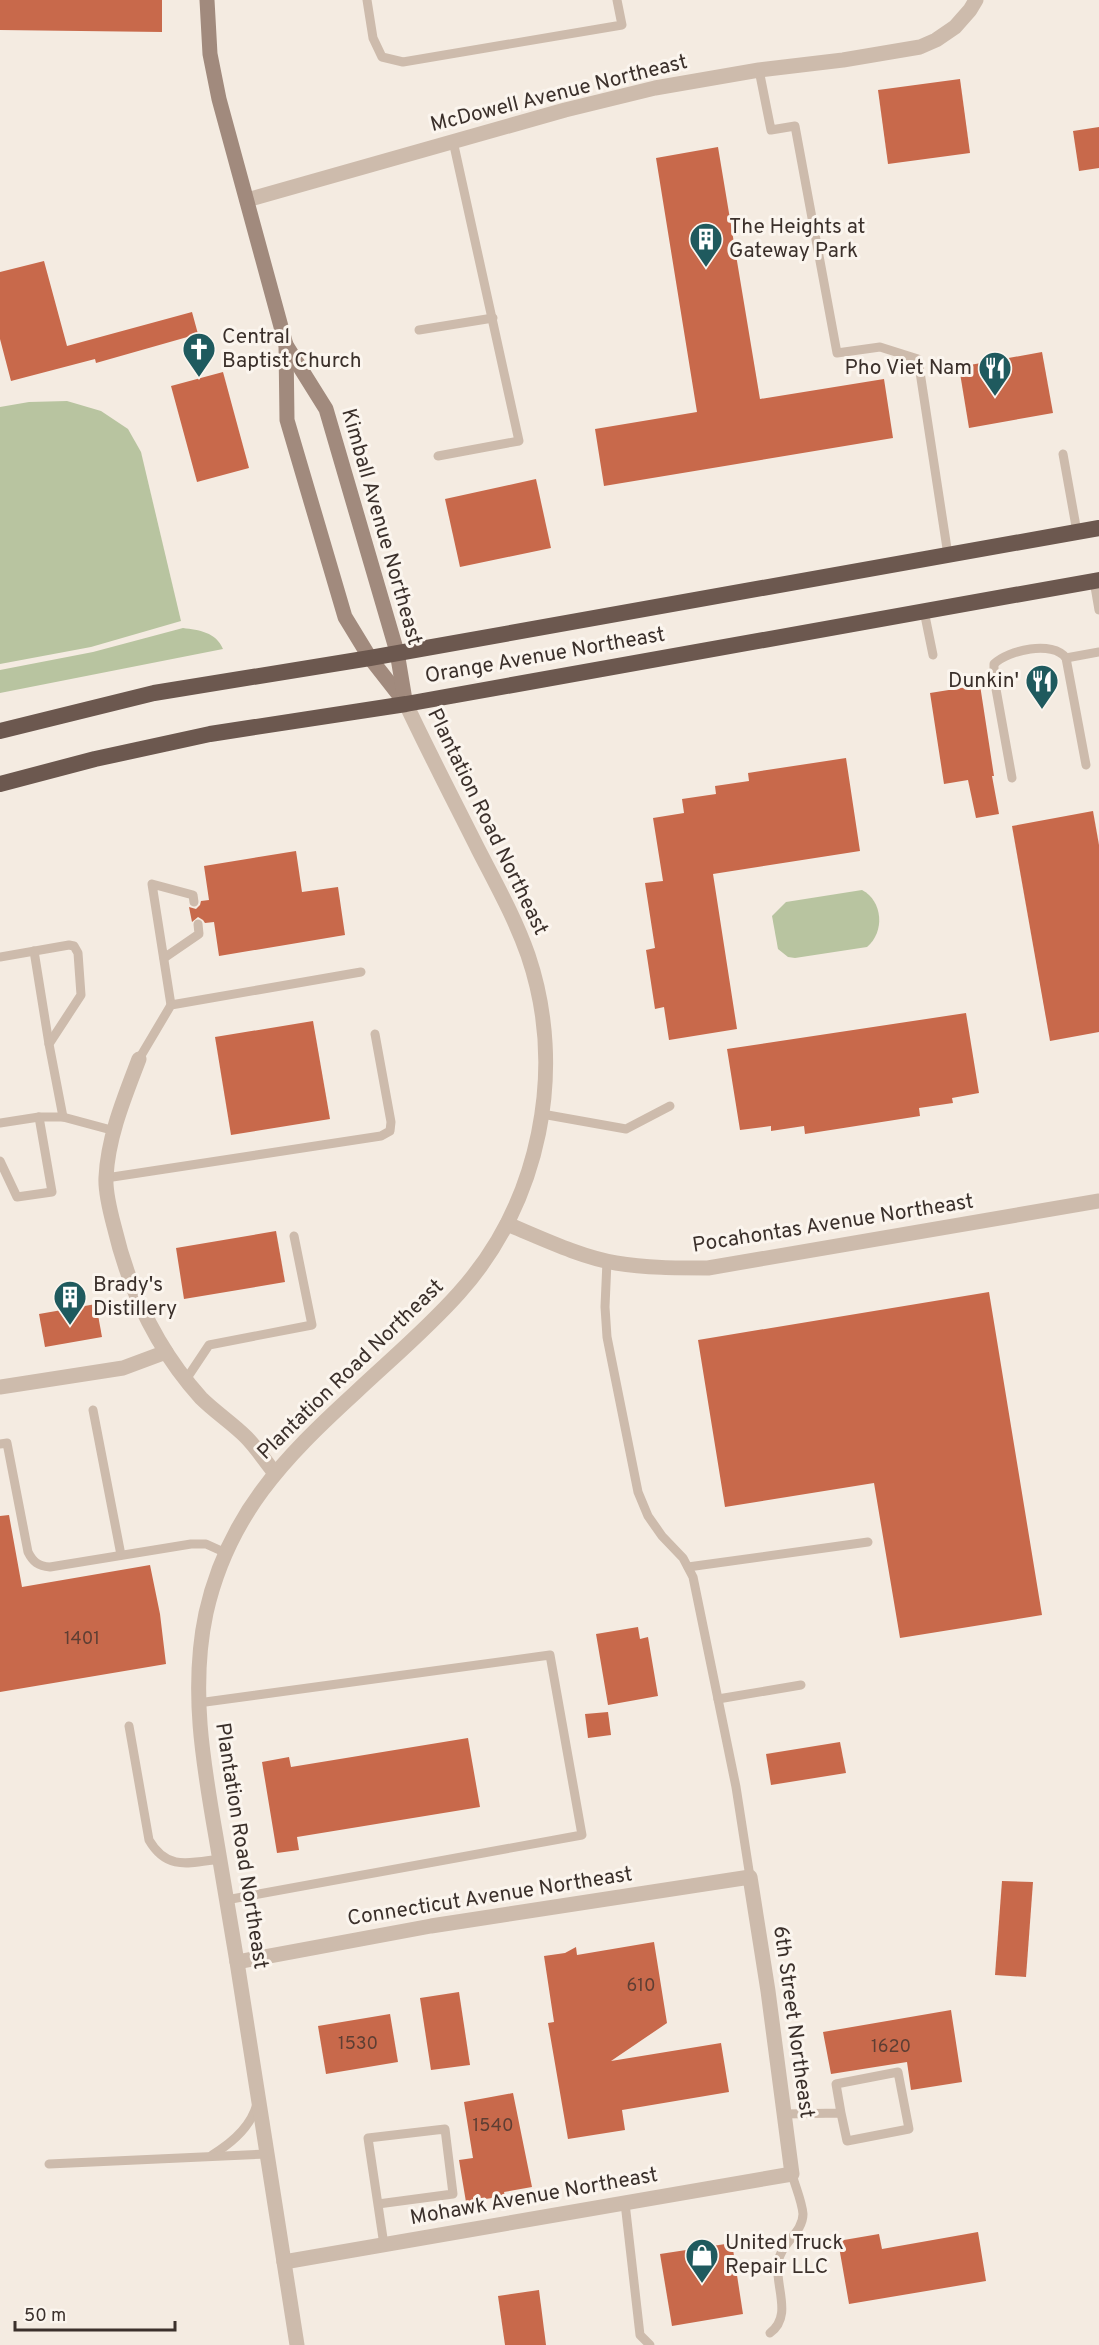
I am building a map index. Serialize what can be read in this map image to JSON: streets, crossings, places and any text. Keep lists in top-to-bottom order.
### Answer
{
  "streets": {
    "highway": ["Orange Avenue Northeast"],
    "main road": ["Kimball Avenue Northeast"],
    "street": [
      "McDowell Avenue Northeast",
      "Plantation Road Northeast",
      "Pocahontas Avenue Northeast",
      "Connecticut Avenue Northeast",
      "6th Street Northeast",
      "Mohawk Avenue Northeast"
    ]
  },
  "crossings": [
    ["McDowell Avenue Northeast", "Kimball Avenue Northeast"],
    ["Kimball Avenue Northeast", "Orange Avenue Northeast"],
    ["Kimball Avenue Northeast", "Plantation Road Northeast"],
    ["Orange Avenue Northeast", "Plantation Road Northeast"],
    ["Plantation Road Northeast", "Pocahontas Avenue Northeast"],
    ["Plantation Road Northeast", "Connecticut Avenue Northeast"],
    ["Plantation Road Northeast", "Mohawk Avenue Northeast"],
    ["Connecticut Avenue Northeast", "6th Street Northeast"],
    ["6th Street Northeast", "Mohawk Avenue Northeast"]
  ],
  "places": {
    "building": ["The Heights at Gateway Park", "Brady's Distillery"],
    "church": ["Central Baptist Church"],
    "restaurant": ["Pho Viet Nam", "Dunkin'"],
    "shop": ["United Truck Repair LLC"]
  },
  "house_numbers": [
    "1401",
    "610",
    "1530",
    "1620",
    "1540"
  ],
  "scale_bar": "50 m"
}
